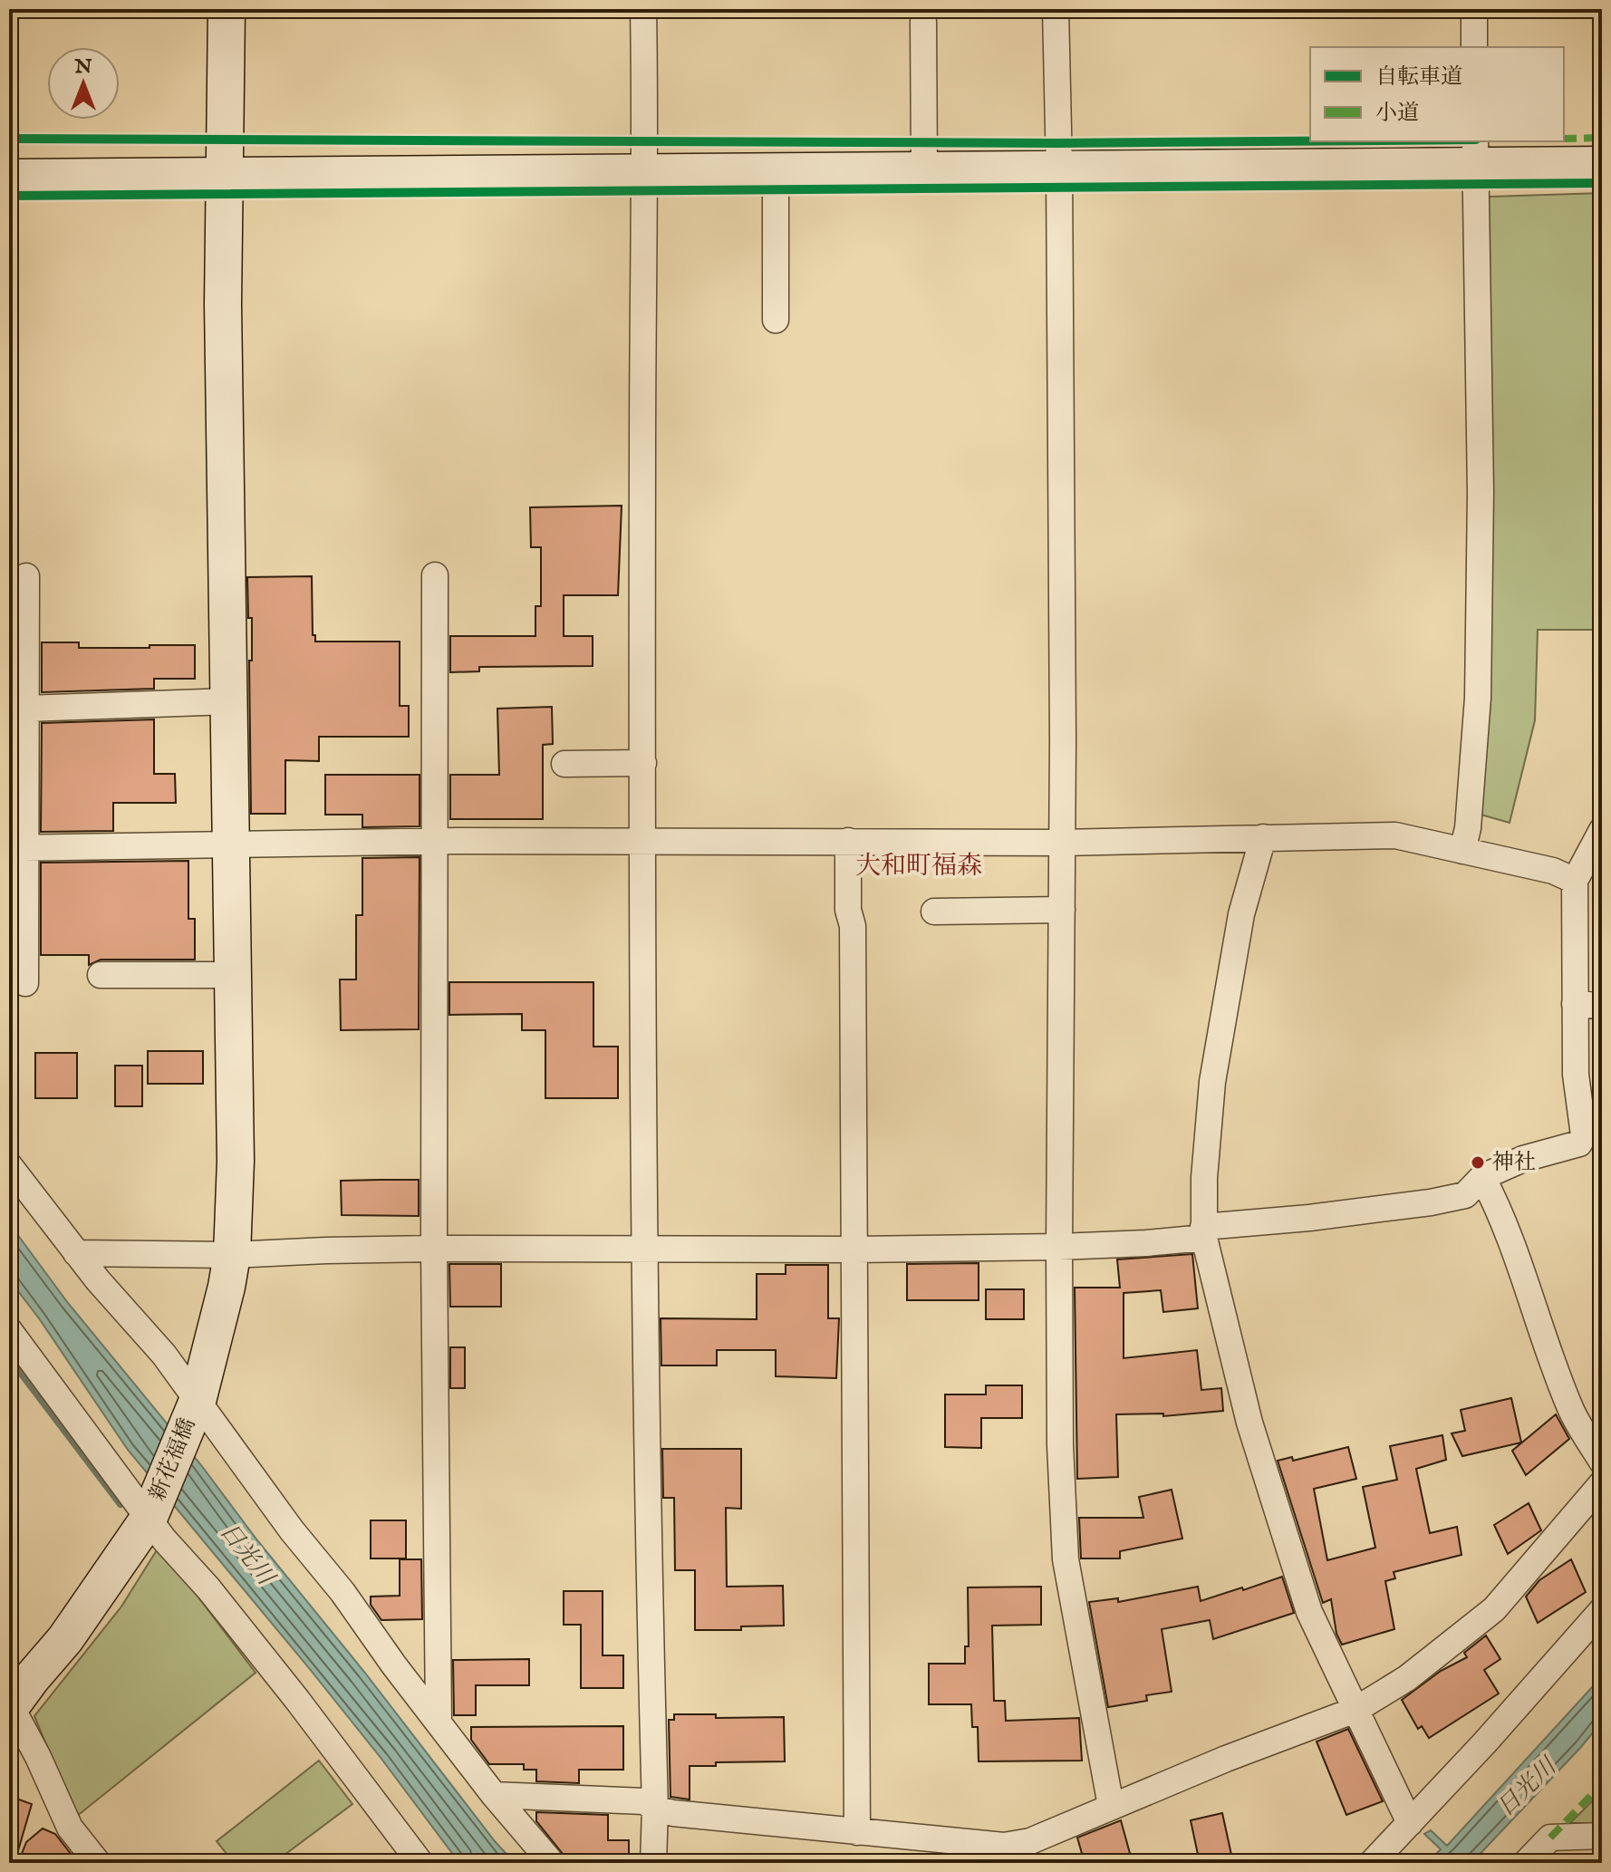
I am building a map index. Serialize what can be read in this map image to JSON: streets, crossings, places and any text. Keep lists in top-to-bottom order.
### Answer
{
  "streets": {
    "street": ["新花福橋"]
  },
  "districts": ["大和町福森"],
  "water": ["日光川"],
  "places": ["神社"],
  "legend": ["自転車道", "小道"],
  "north": "top"
}
